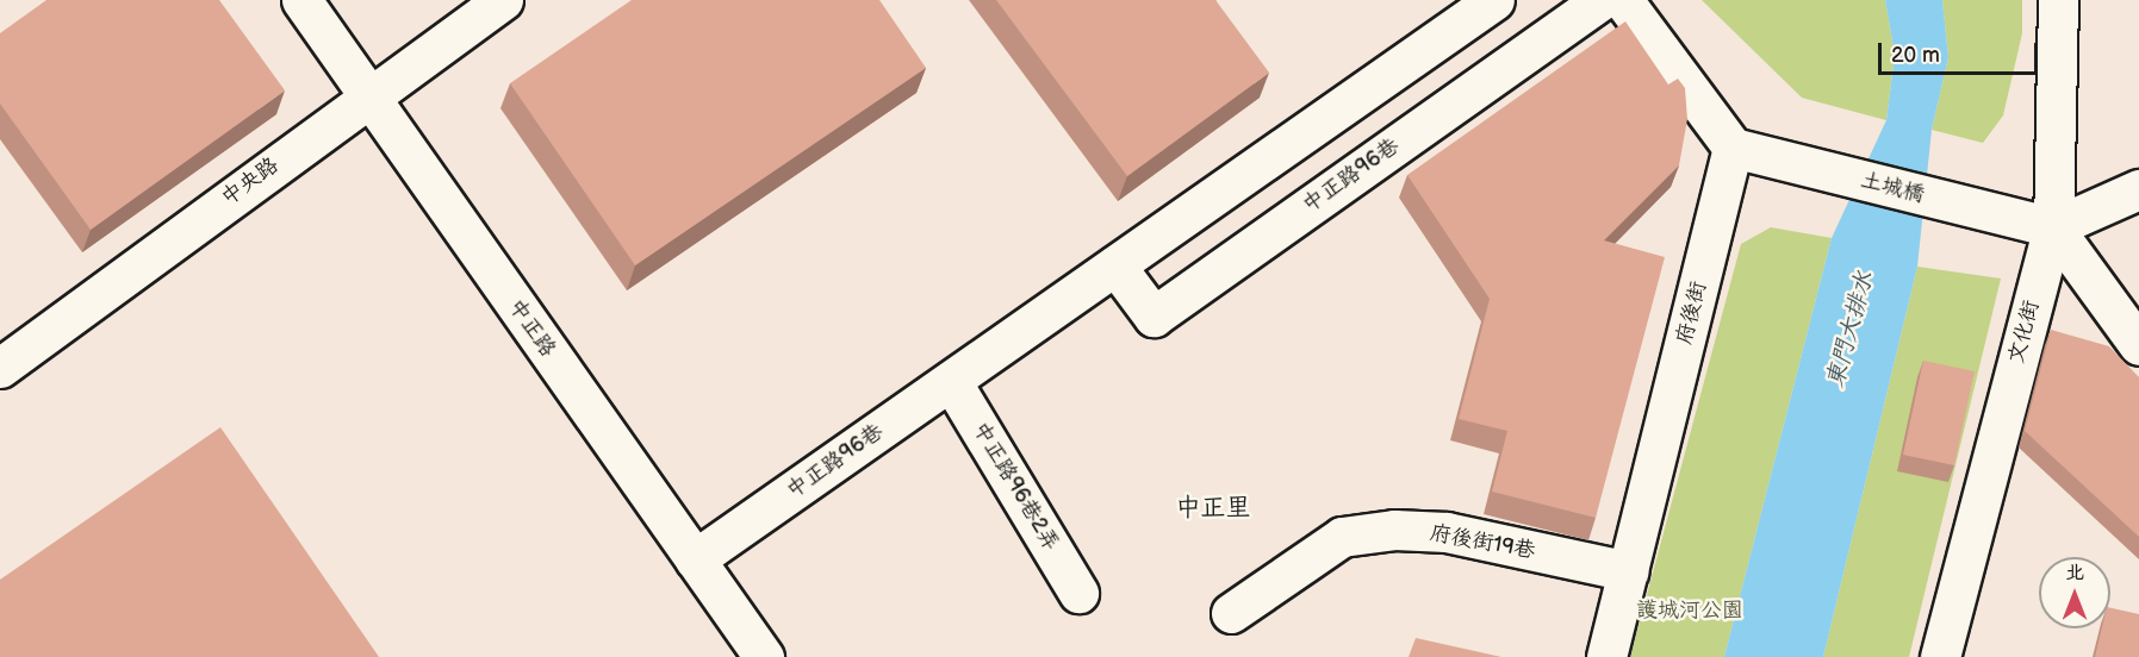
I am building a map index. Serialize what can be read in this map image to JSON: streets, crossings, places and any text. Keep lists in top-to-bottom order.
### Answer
{
  "streets": {
    "street": [
      "中正路96巷",
      "中央路",
      "土城橋",
      "府後街",
      "中正路",
      "文化街",
      "中正路96巷2弄",
      "府後街19巷"
    ]
  },
  "crossings": [
    ["中正路96巷", "中正路"],
    ["中正路96巷", "中正路96巷2弄"],
    ["中央路", "中正路"],
    ["土城橋", "府後街"],
    ["土城橋", "文化街"],
    ["府後街", "府後街19巷"]
  ],
  "districts": ["中正里"],
  "water": ["東門大排水"],
  "parks": ["護城河公園"],
  "scale_bar": "20 m",
  "north": "top"
}
